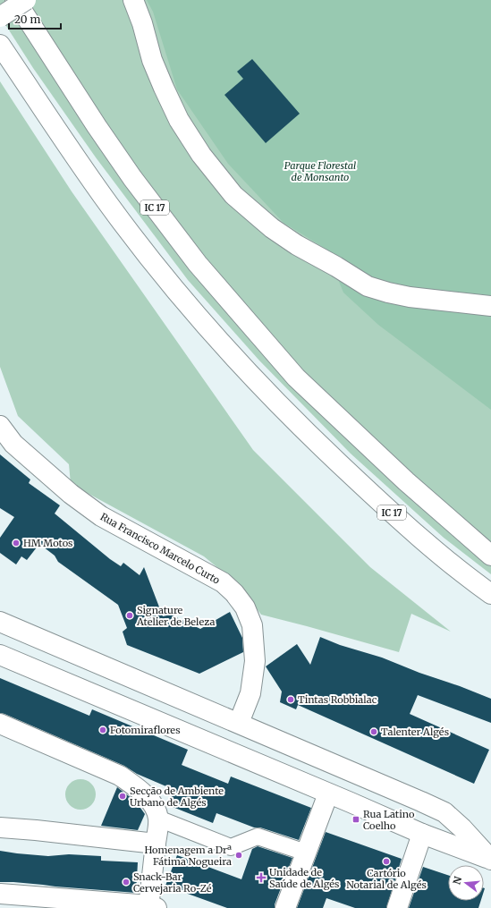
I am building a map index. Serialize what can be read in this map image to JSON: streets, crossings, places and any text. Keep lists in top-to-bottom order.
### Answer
{
  "streets": {
    "main road": ["IC 17", "Rua Francisco Marcelo Curto"]
  },
  "parks": ["Parque Florestal de Monsanto"],
  "places": {
    "other": [
      "HM Motos",
      "Signature Atelier de Beleza",
      "Tintas Robbialac",
      "Fotomiraflores",
      "Talenter Algés",
      "Secção de Ambiente Urbano de Algés",
      "Homenagem a Drª Fátima Nogueira",
      "Cartório Notarial de Algés",
      "Snack-Bar Cervejaria Ro-Zé"
    ],
    "transit": ["Rua Latino Coelho"],
    "health": ["Unidade de Saúde de Algés"]
  },
  "scale_bar": "20 m",
  "north": "left"
}
